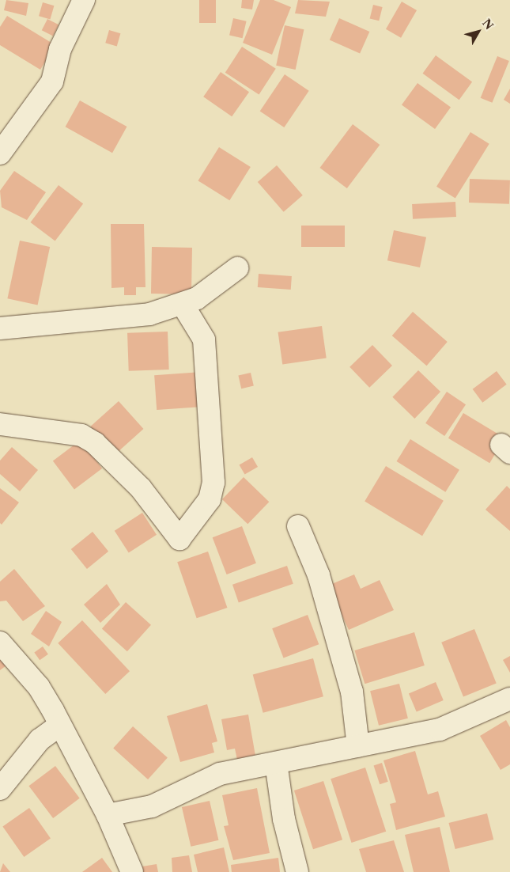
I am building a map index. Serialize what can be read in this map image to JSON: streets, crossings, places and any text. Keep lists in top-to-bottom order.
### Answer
{
  "north": "top right"
}
